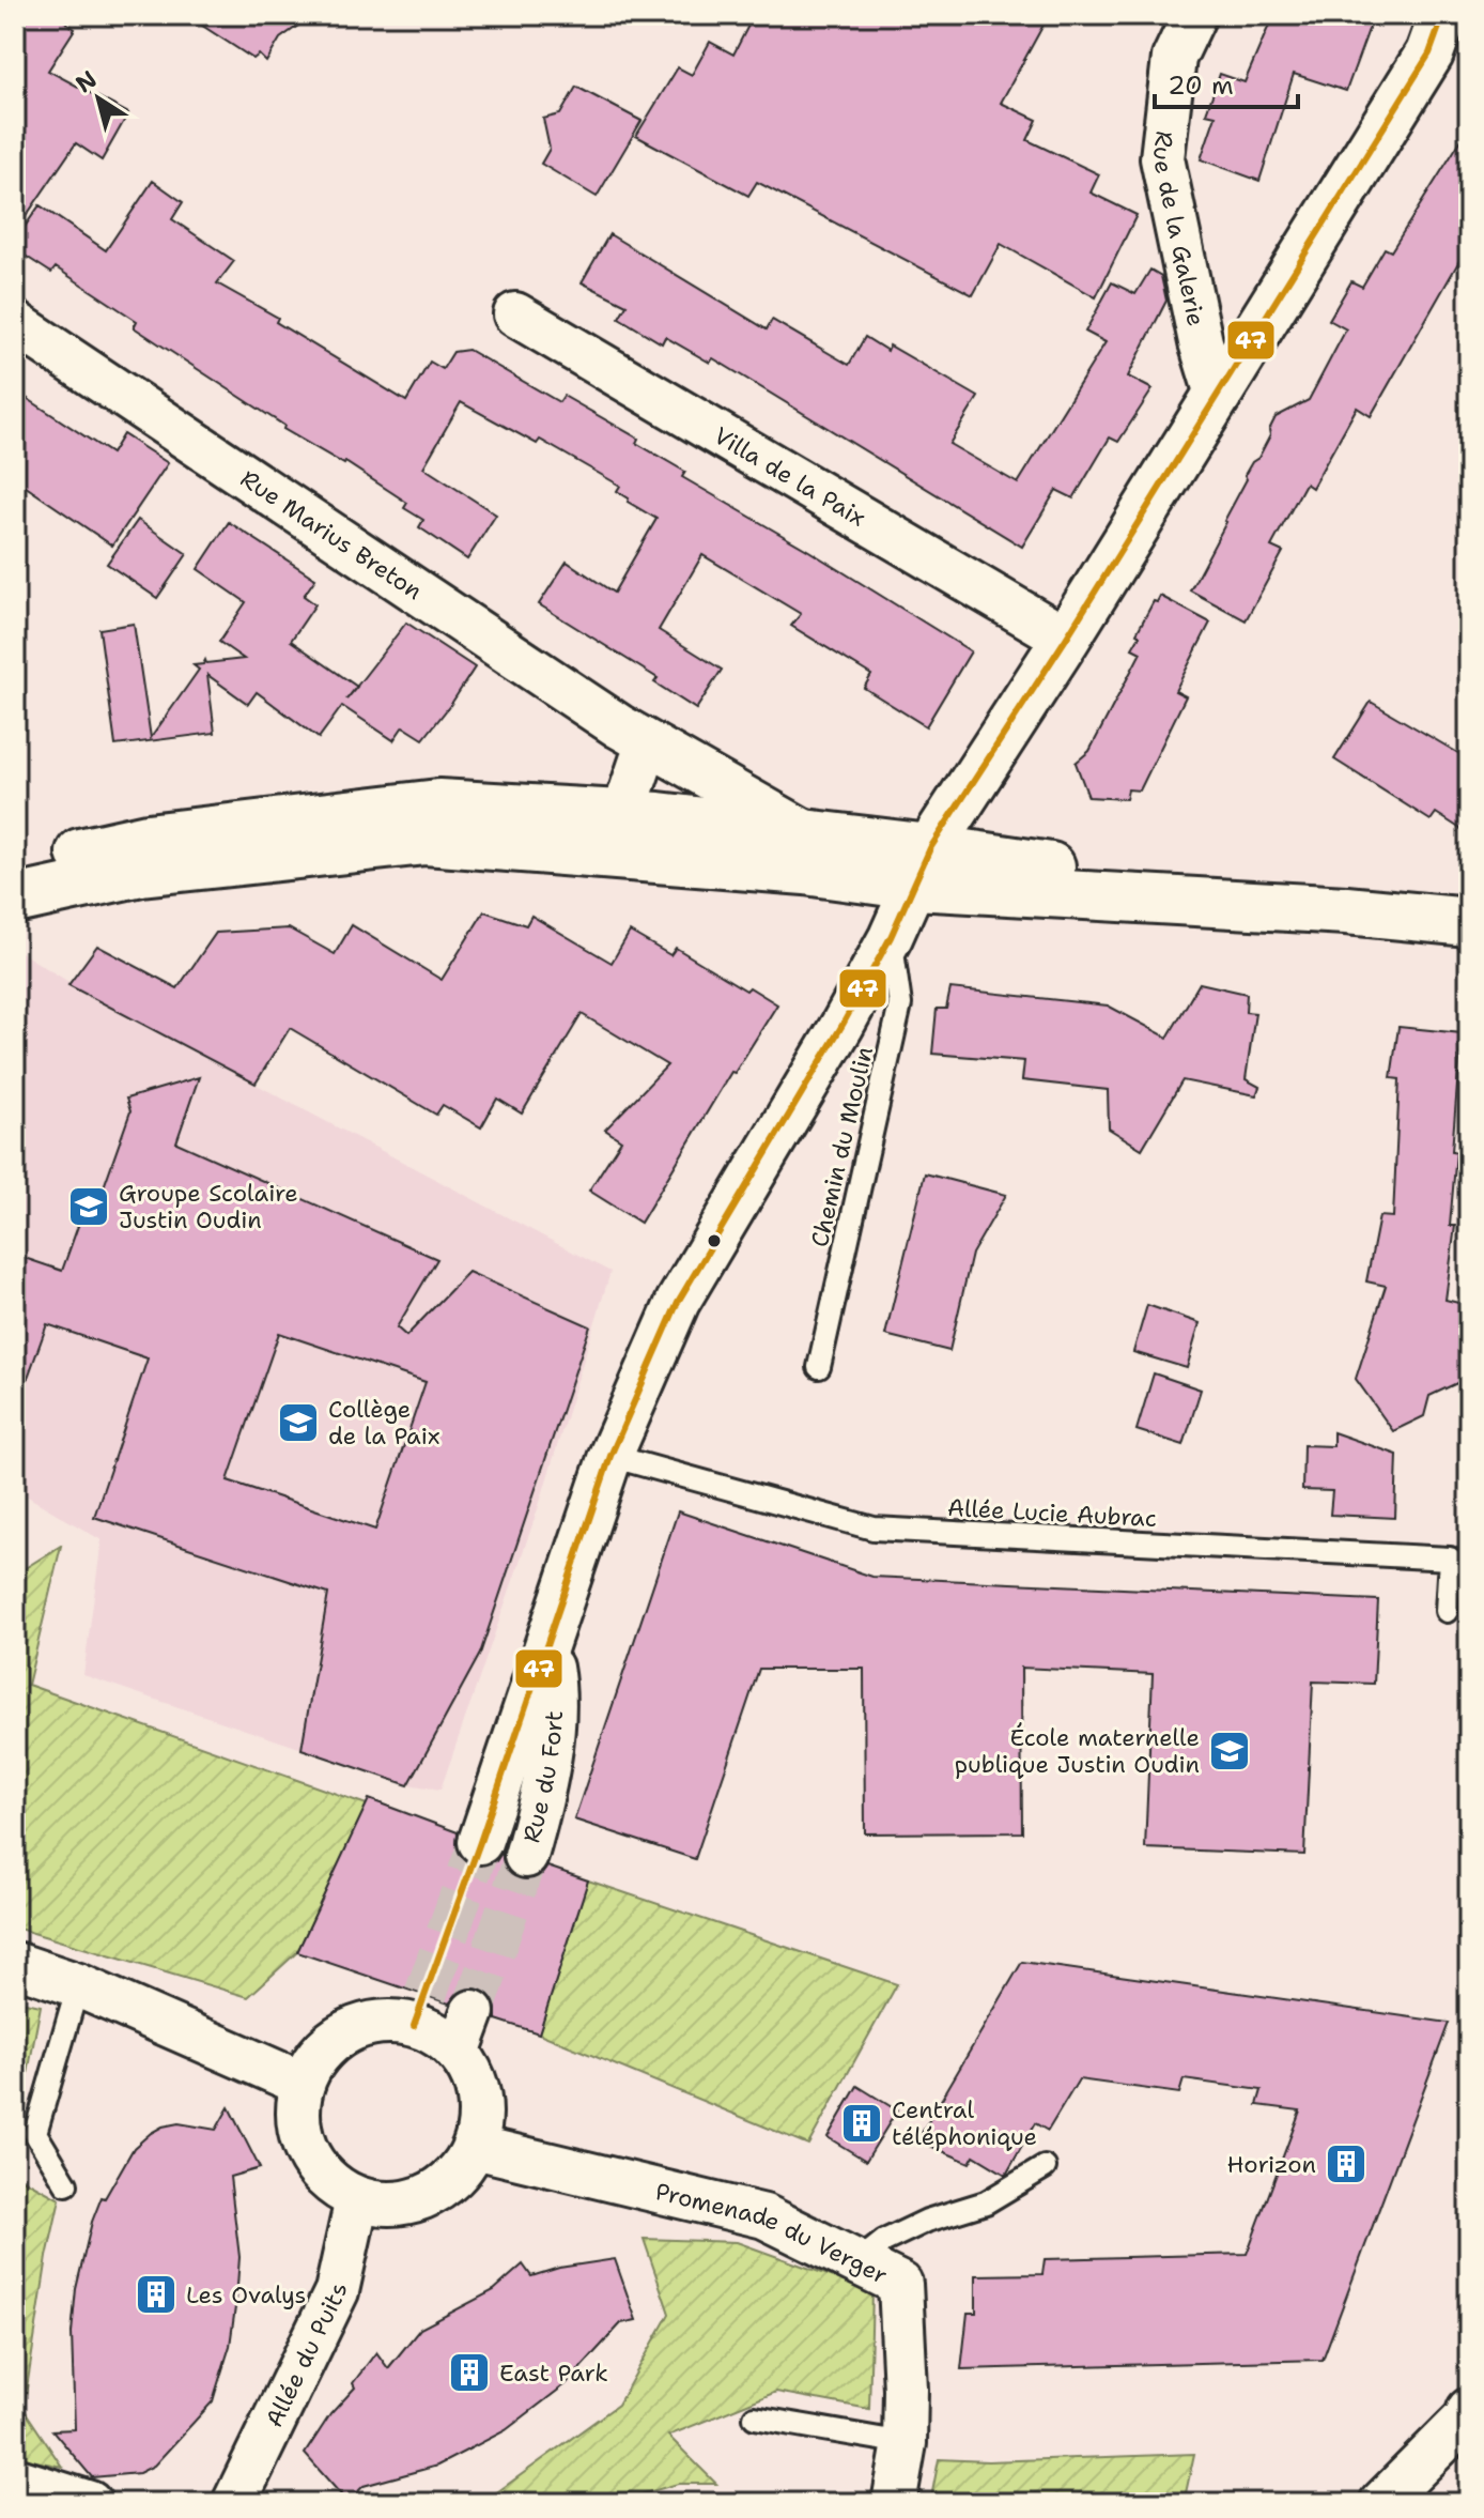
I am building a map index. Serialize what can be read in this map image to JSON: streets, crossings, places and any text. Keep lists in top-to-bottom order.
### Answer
{
  "streets": {
    "main road": ["Rue du Fort"],
    "street": [
      "Rue de la Galerie",
      "Villa de la Paix",
      "Rue Marius Breton",
      "Promenade du Verger",
      "Allée du Puits"
    ],
    "lane": ["Chemin du Moulin", "Allée Lucie Aubrac"]
  },
  "crossings": [
    ["Rue de la Galerie", "Rue du Fort"],
    ["Villa de la Paix", "Rue du Fort"],
    ["Chemin du Moulin", "Rue du Fort"],
    ["Allée Lucie Aubrac", "Rue du Fort"],
    ["Promenade du Verger", "Allée du Puits"]
  ],
  "places": {
    "school or university": ["Groupe Scolaire Justin Oudin", "Collège de la Paix", "École maternelle publique Justin Oudin"],
    "building": [
      "Central téléphonique",
      "Horizon",
      "Les Ovalys",
      "East Park"
    ]
  },
  "lines": ["transit line 47"],
  "scale_bar": "20 m",
  "north": "top left"
}
